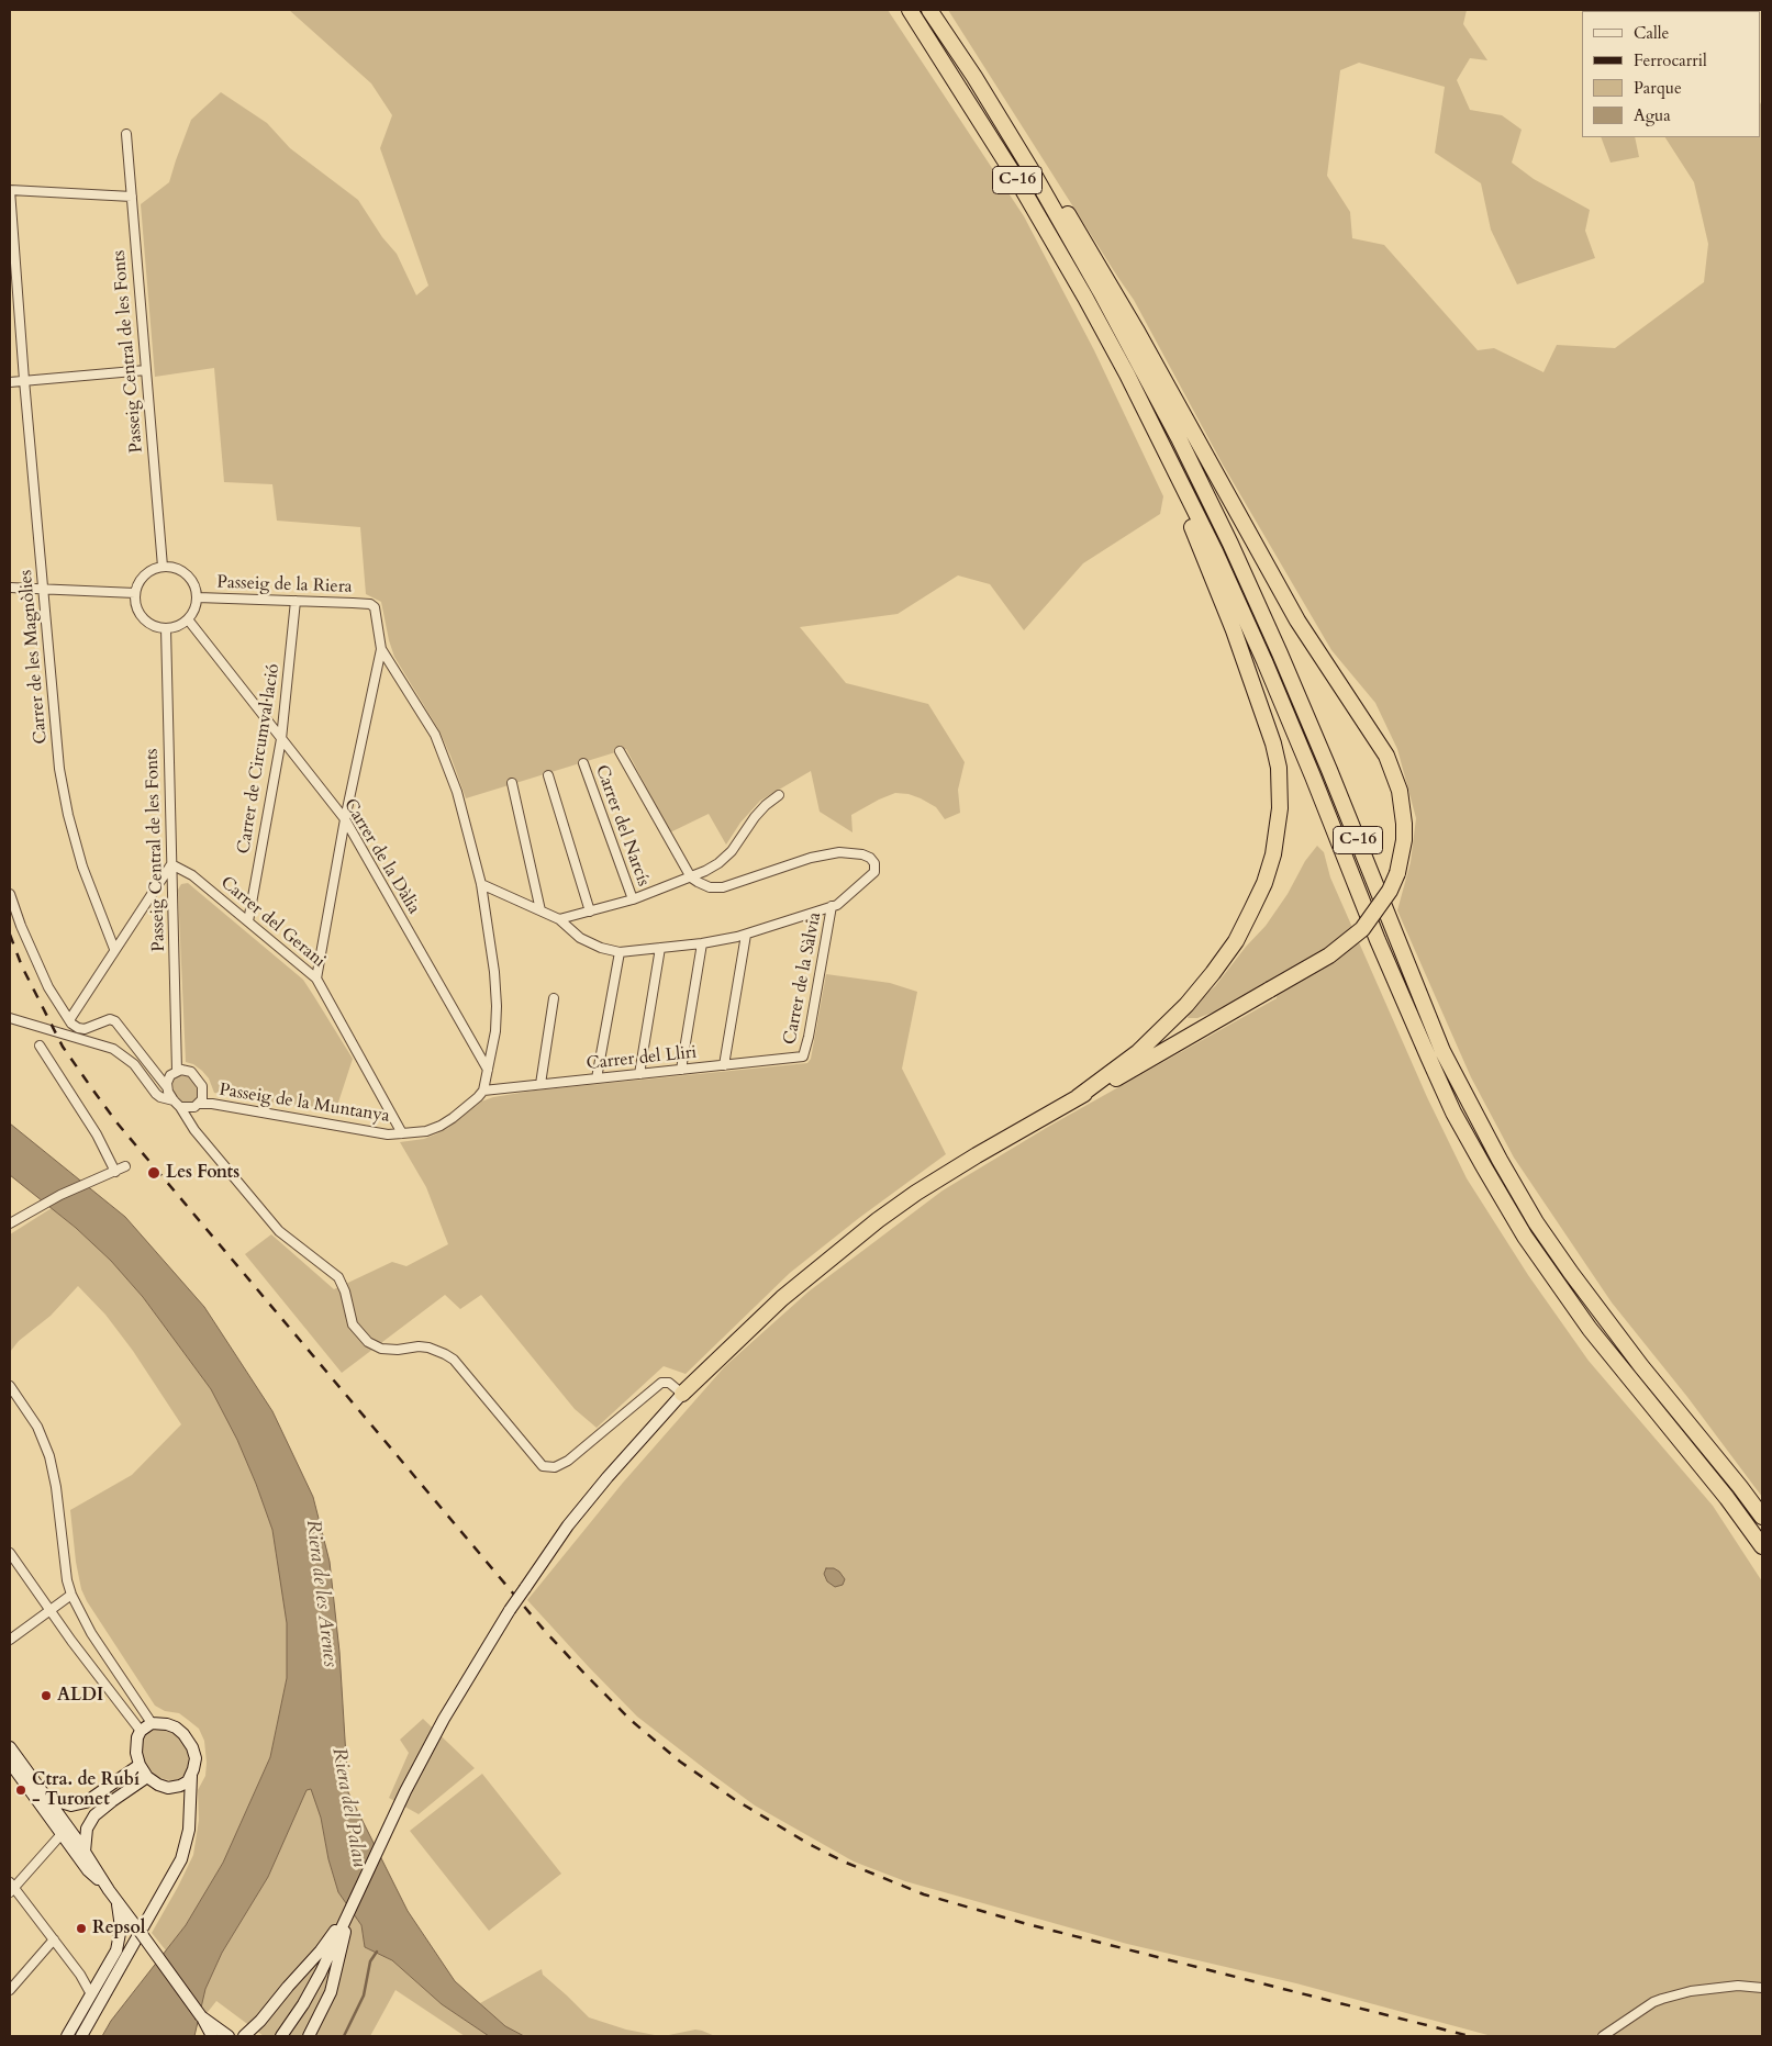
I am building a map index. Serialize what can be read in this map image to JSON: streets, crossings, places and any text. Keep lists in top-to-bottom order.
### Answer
{
  "streets": {
    "highway": ["C-16"],
    "street": [
      "Passeig Central de les Fonts",
      "Passeig de la Riera",
      "Carrer de les Magnòlies",
      "Carrer de Circumval·lació",
      "Carrer del Narcís",
      "Carrer de la Dàlia",
      "Carrer del Gerani",
      "Carrer de la Sàlvia",
      "Carrer del Lliri",
      "Passeig de la Muntanya"
    ]
  },
  "crossings": [
    ["Passeig Central de les Fonts", "Passeig de la Riera"],
    ["Passeig Central de les Fonts", "Carrer de la Dàlia"],
    ["Passeig Central de les Fonts", "Carrer del Gerani"],
    ["Passeig Central de les Fonts", "Passeig de la Muntanya"],
    ["Passeig de la Riera", "Carrer de Circumval·lació"],
    ["Passeig de la Riera", "Carrer de la Dàlia"],
    ["Carrer de Circumval·lació", "Carrer de la Dàlia"],
    ["Carrer de Circumval·lació", "Carrer del Gerani"],
    ["Carrer del Gerani", "Passeig de la Muntanya"],
    ["Carrer de la Sàlvia", "Carrer del Lliri"],
    ["Carrer del Lliri", "Passeig de la Muntanya"]
  ],
  "water": ["Riera de les Arenes", "Riera del Palau"],
  "places": [
    "Les Fonts",
    "ALDI",
    "Ctra. de Rubí - Turonet",
    "Repsol"
  ],
  "legend": [
    "Calle",
    "Ferrocarril",
    "Parque",
    "Agua"
  ]
}
